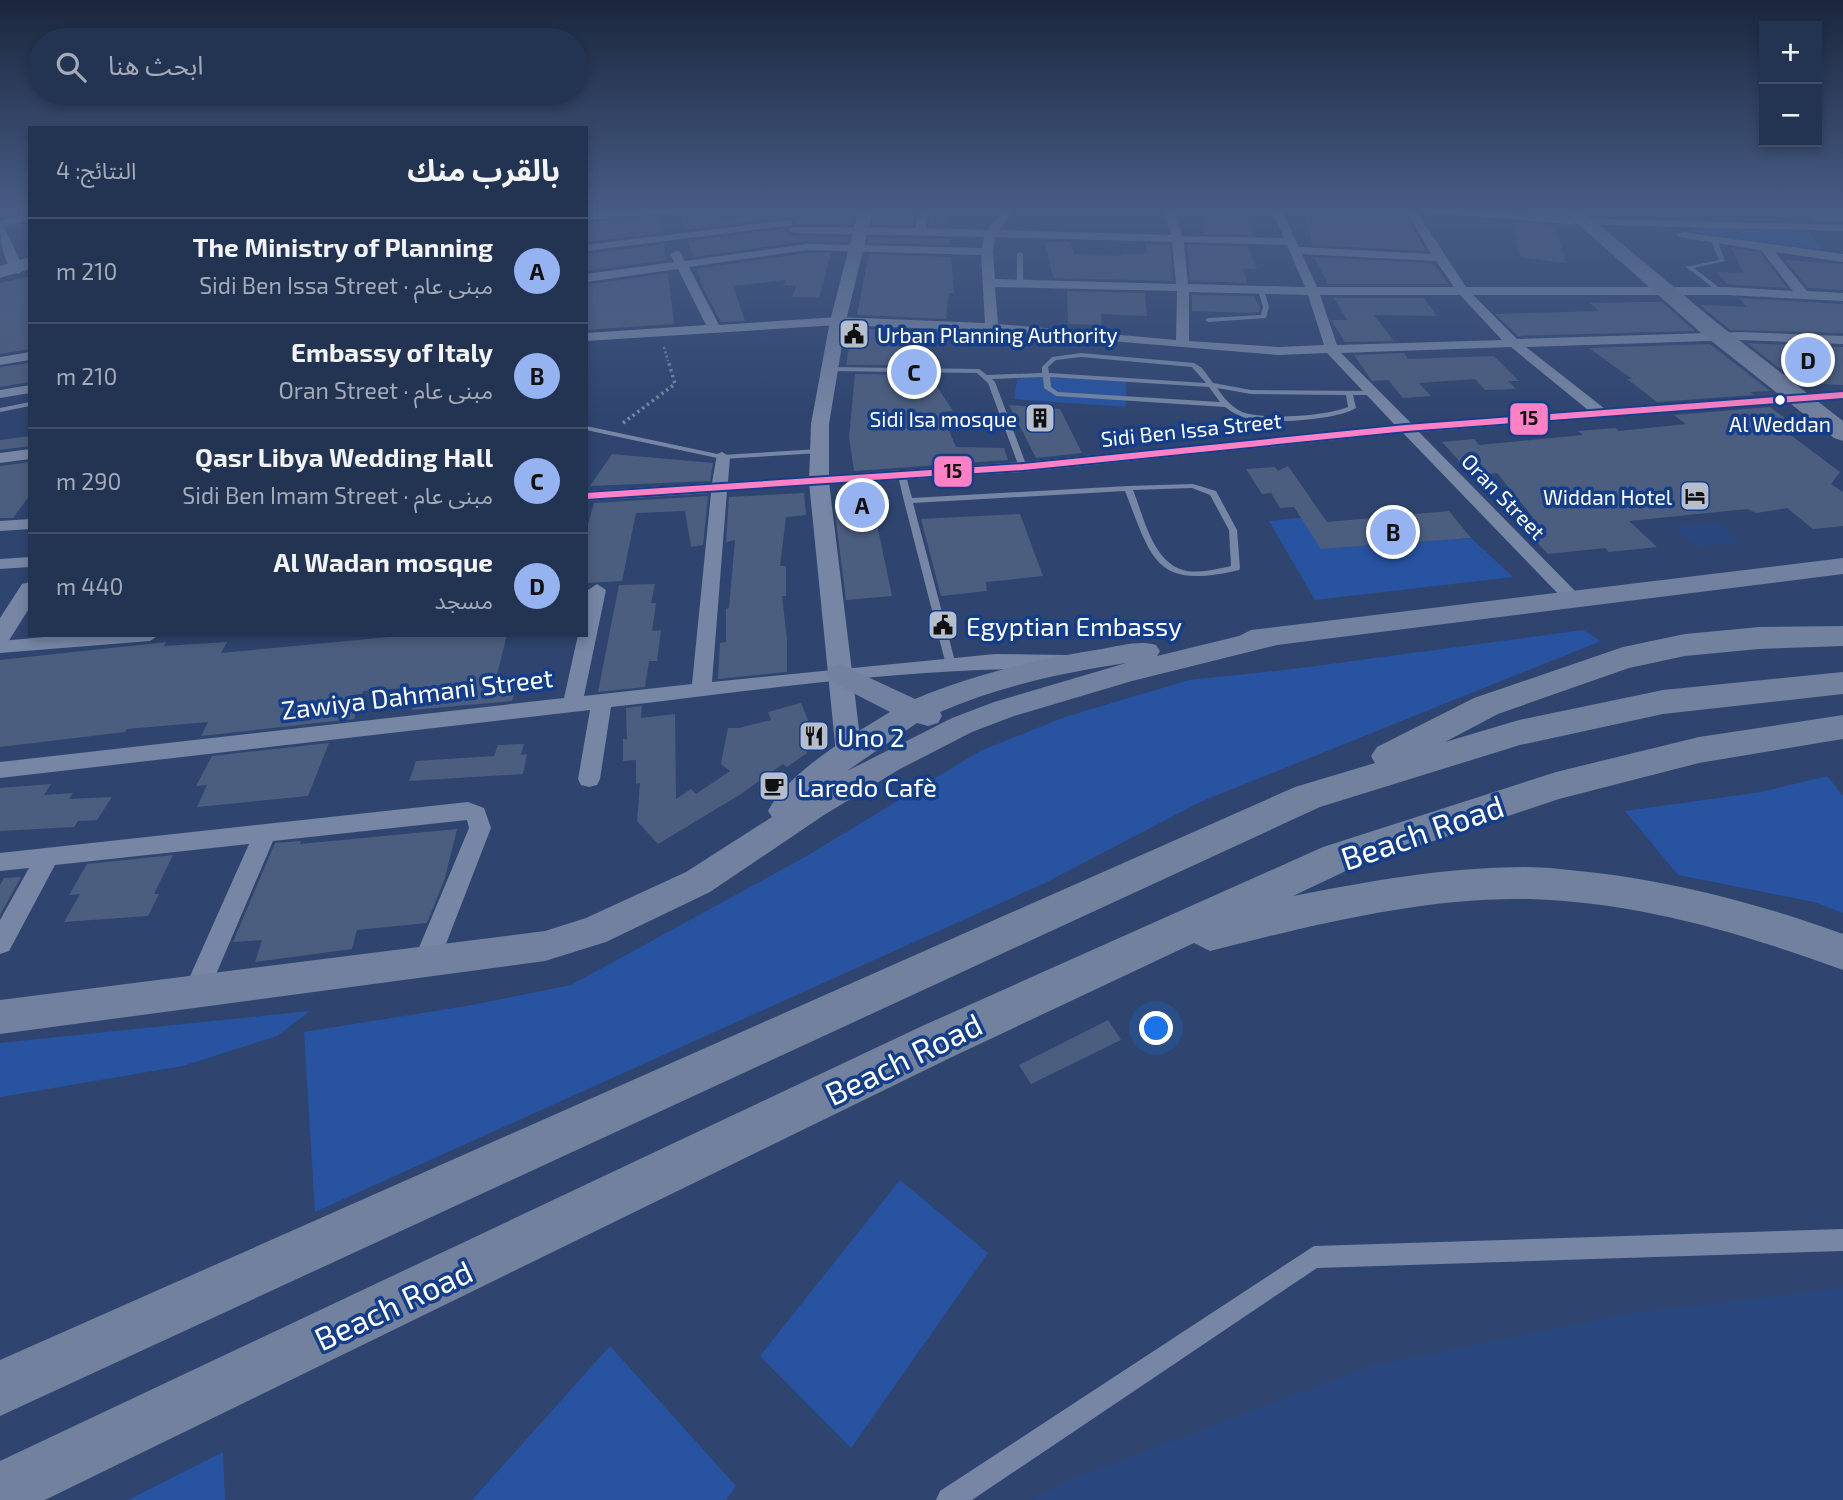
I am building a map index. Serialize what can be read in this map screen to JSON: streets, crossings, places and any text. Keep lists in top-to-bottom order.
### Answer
{
  "streets": {
    "highway": ["Beach Road"],
    "street": ["Sidi Ben Issa Street", "Oran Street", "Zawiya Dahmani Street"]
  },
  "crossings": [
    ["Sidi Ben Issa Street", "Oran Street"]
  ],
  "places": {
    "public building": ["Urban Planning Authority", "Egyptian Embassy"],
    "other": ["Al Weddan"],
    "building": ["Sidi Isa mosque"],
    "hotel": ["Widdan Hotel"],
    "restaurant": ["Uno 2"],
    "cafe": ["Laredo Cafè"]
  },
  "lines": ["transit line 15"],
  "page": {
    "map_buttons": ["+", "−"],
    "search": "ابحث هنا",
    "heading": ["بالقرب منك", "النتائج: 4"],
    "list": [
      {
        "mark": "A",
        "name": "The Ministry of Planning",
        "note": "مبنى عام · Sidi Ben Issa Street",
        "value": "210 m"
      },
      {
        "mark": "B",
        "name": "Embassy of Italy",
        "note": "مبنى عام · Oran Street",
        "value": "210 m"
      },
      {
        "mark": "C",
        "name": "Qasr Libya Wedding Hall",
        "note": "مبنى عام · Sidi Ben Imam Street",
        "value": "290 m"
      },
      {
        "mark": "D",
        "name": "Al Wadan mosque",
        "note": "مسجد",
        "value": "440 m"
      }
    ],
    "pins": [
      "D",
      "C",
      "A",
      "B"
    ]
  }
}
